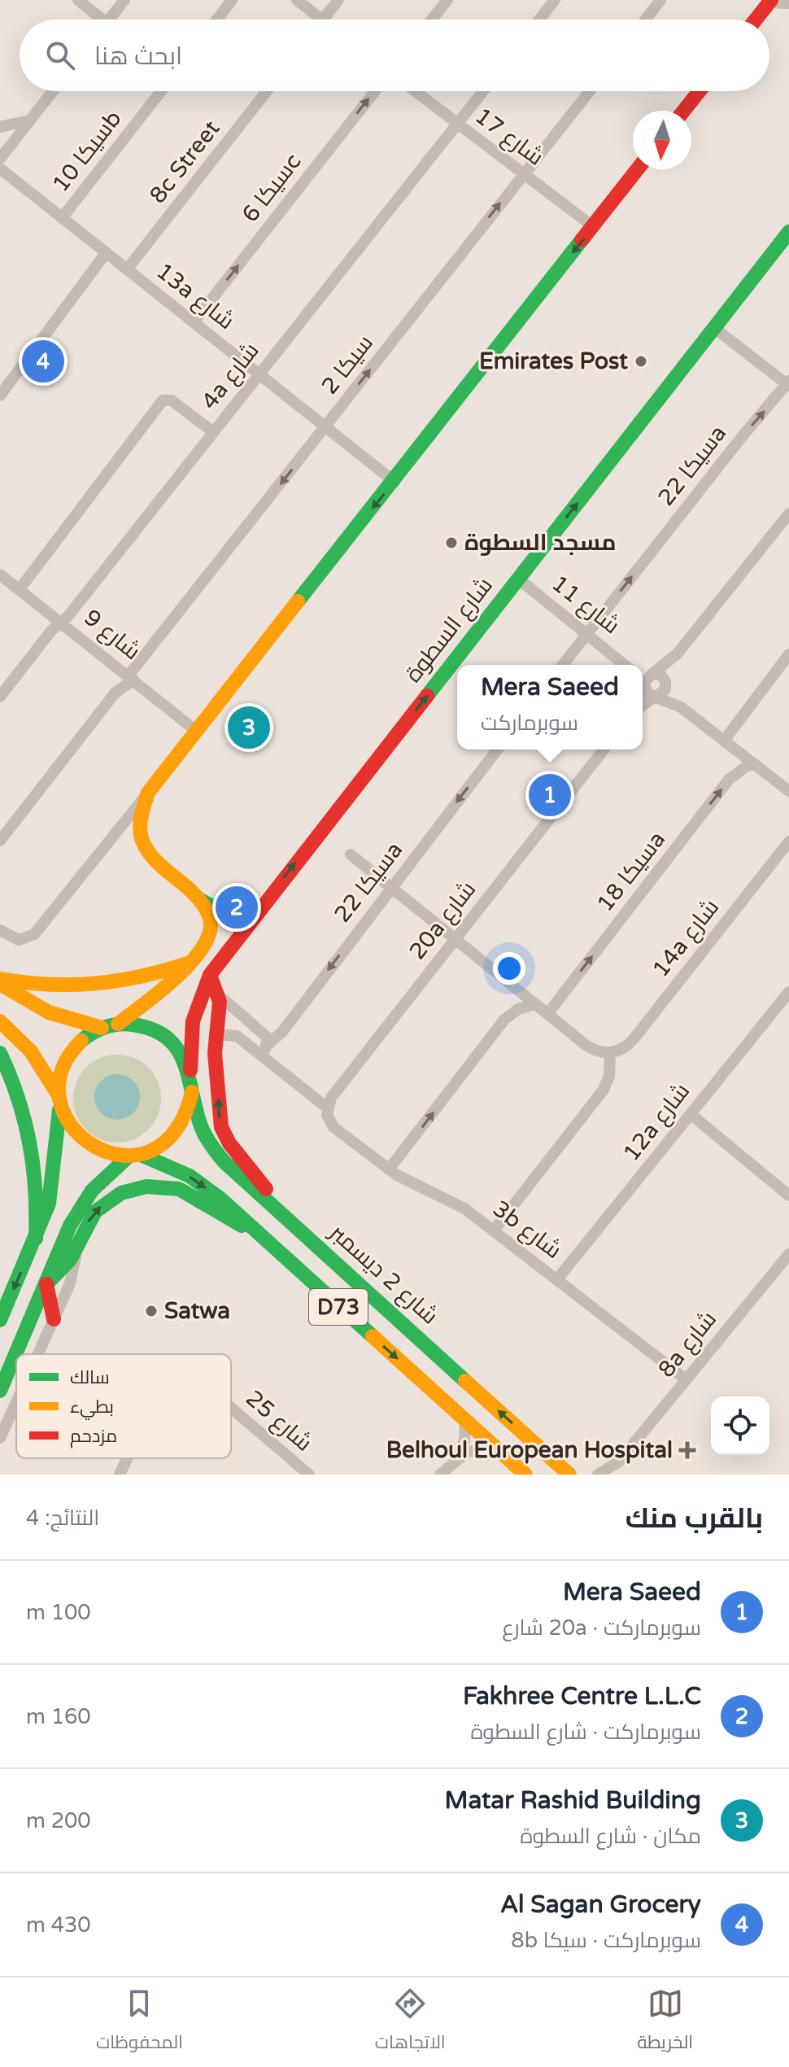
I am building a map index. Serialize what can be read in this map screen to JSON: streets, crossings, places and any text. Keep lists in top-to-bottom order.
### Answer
{
  "streets": {
    "main road": ["شارع السطوة", "شارع 2 ديسمبر", "D73"],
    "street": [
      "شارع 17",
      "سيكا 10b",
      "8c Street",
      "سيكا 6c",
      "13a شارع",
      "سيكا 2",
      "4a شارع",
      "سيكا 22a",
      "شارع 11",
      "شارع 9",
      "سيكا 18a",
      "20a شارع",
      "14a شارع",
      "12a شارع",
      "3b شارع",
      "8a شارع",
      "شارع 25"
    ]
  },
  "crossings": [
    ["شارع 17", "سيكا 2"],
    ["شارع 17", "4a شارع"],
    ["سيكا 10b", "13a شارع"],
    ["8c Street", "13a شارع"],
    ["سيكا 6c", "13a شارع"],
    ["13a شارع", "سيكا 2"],
    ["13a شارع", "4a شارع"],
    ["سيكا 2", "شارع 9"],
    ["4a شارع", "شارع 9"],
    ["سيكا 22a", "شارع 11"],
    ["شارع 11", "شارع السطوة"],
    ["شارع السطوة", "شارع 2 ديسمبر"],
    ["شارع السطوة", "D73"],
    ["20a شارع", "3b شارع"],
    ["12a شارع", "3b شارع"],
    ["3b شارع", "8a شارع"],
    ["شارع 2 ديسمبر", "D73"]
  ],
  "one_way": ["سيكا 6c", "شارع السطوة", "سيكا 18a"],
  "places": {
    "other": ["Emirates Post", "مسجد السطوة", "Satwa"],
    "health": ["Belhoul European Hospital"]
  },
  "legend": ["سالك", "بطيء", "مزدحم"],
  "north": "bottom",
  "page": {
    "search": "ابحث هنا",
    "pins": [
      "4",
      "3",
      "1",
      "2"
    ],
    "popup": ["Mera Saeed", "سوبرماركت"],
    "heading": ["بالقرب منك", "النتائج: 4"],
    "list": [
      {
        "mark": "1",
        "name": "Mera Saeed",
        "note": "سوبرماركت · 20a شارع",
        "value": "100 m"
      },
      {
        "mark": "2",
        "name": "Fakhree Centre L.L.C",
        "note": "سوبرماركت · شارع السطوة",
        "value": "160 m"
      },
      {
        "mark": "3",
        "name": "Matar Rashid Building",
        "note": "مكان · شارع السطوة",
        "value": "200 m"
      },
      {
        "mark": "4",
        "name": "Al Sagan Grocery",
        "note": "سوبرماركت · سيكا 8b",
        "value": "430 m"
      }
    ],
    "nav": ["الخريطة", "الاتجاهات", "المحفوظات"]
  }
}
